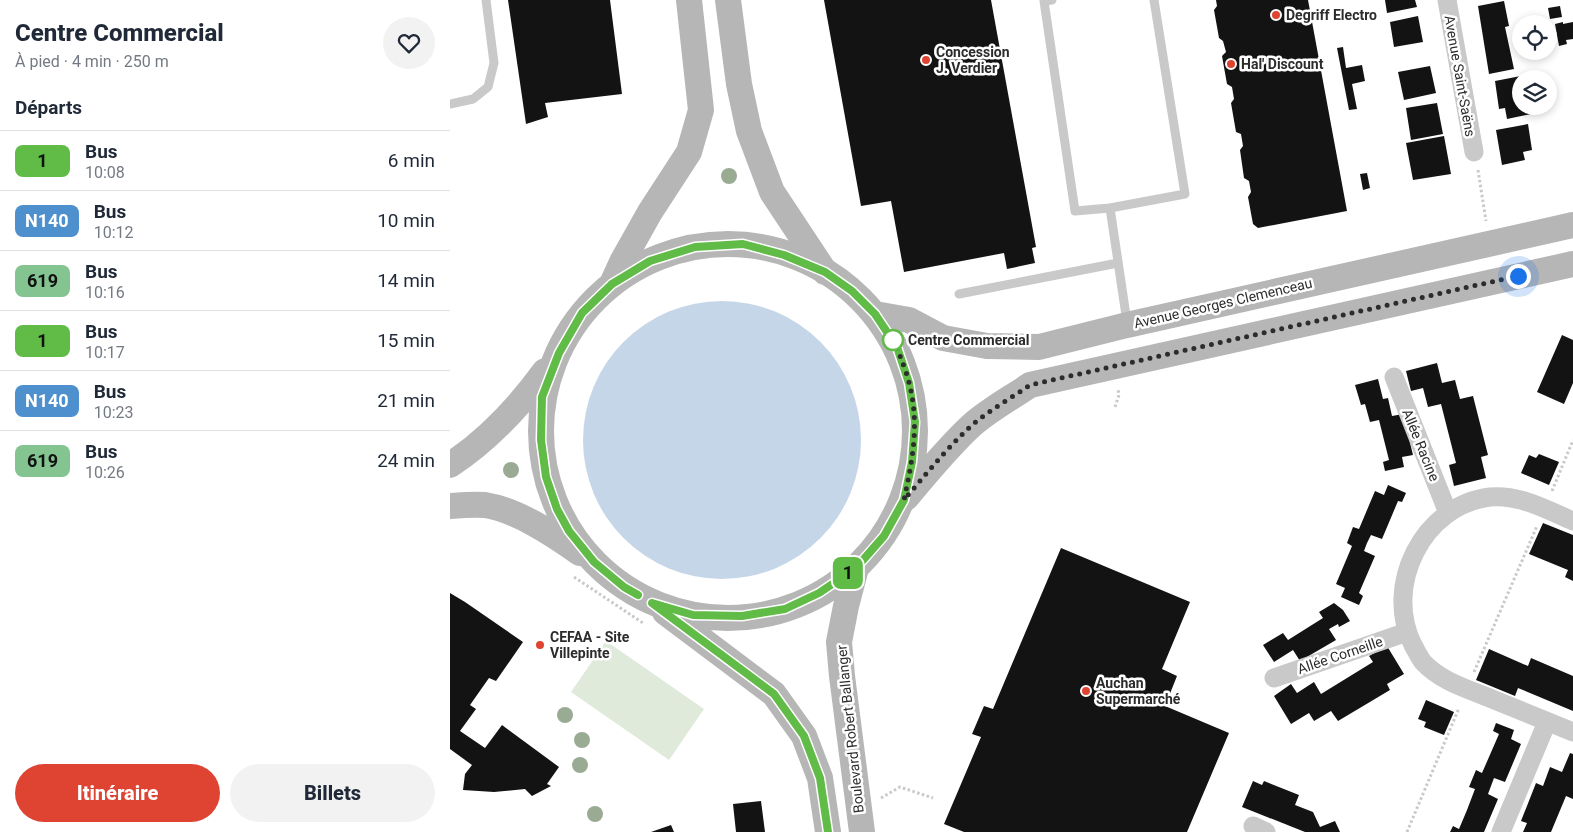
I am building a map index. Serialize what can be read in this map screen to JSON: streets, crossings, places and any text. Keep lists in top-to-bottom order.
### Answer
{
  "streets": {
    "main road": ["Avenue Georges Clemenceau", "Boulevard Robert Ballanger"],
    "street": ["Avenue Saint-Saëns", "Allée Racine", "Allée Corneille"]
  },
  "places": [
    "Degriff Electro",
    "Concession J. Verdier",
    "Hal' Discount",
    "Centre Commercial",
    "CEFAA - Site Villepinte",
    "Auchan Supermarché"
  ],
  "lines": ["bus line 1"],
  "page": {
    "heading": [
      ["Centre Commercial", "À pied · 4 min · 250 m"],
      "Départs"
    ],
    "on_map": "1",
    "list": [
      {
        "mark": "1",
        "name": "Bus",
        "note": "10:08",
        "value": "6 min"
      },
      {
        "mark": "N140",
        "name": "Bus",
        "note": "10:12",
        "value": "10 min"
      },
      {
        "mark": "619",
        "name": "Bus",
        "note": "10:16",
        "value": "14 min"
      },
      {
        "mark": "1",
        "name": "Bus",
        "note": "10:17",
        "value": "15 min"
      },
      {
        "mark": "N140",
        "name": "Bus",
        "note": "10:23",
        "value": "21 min"
      },
      {
        "mark": "619",
        "name": "Bus",
        "note": "10:26",
        "value": "24 min"
      }
    ],
    "buttons": ["Itinéraire", "Billets"]
  }
}
